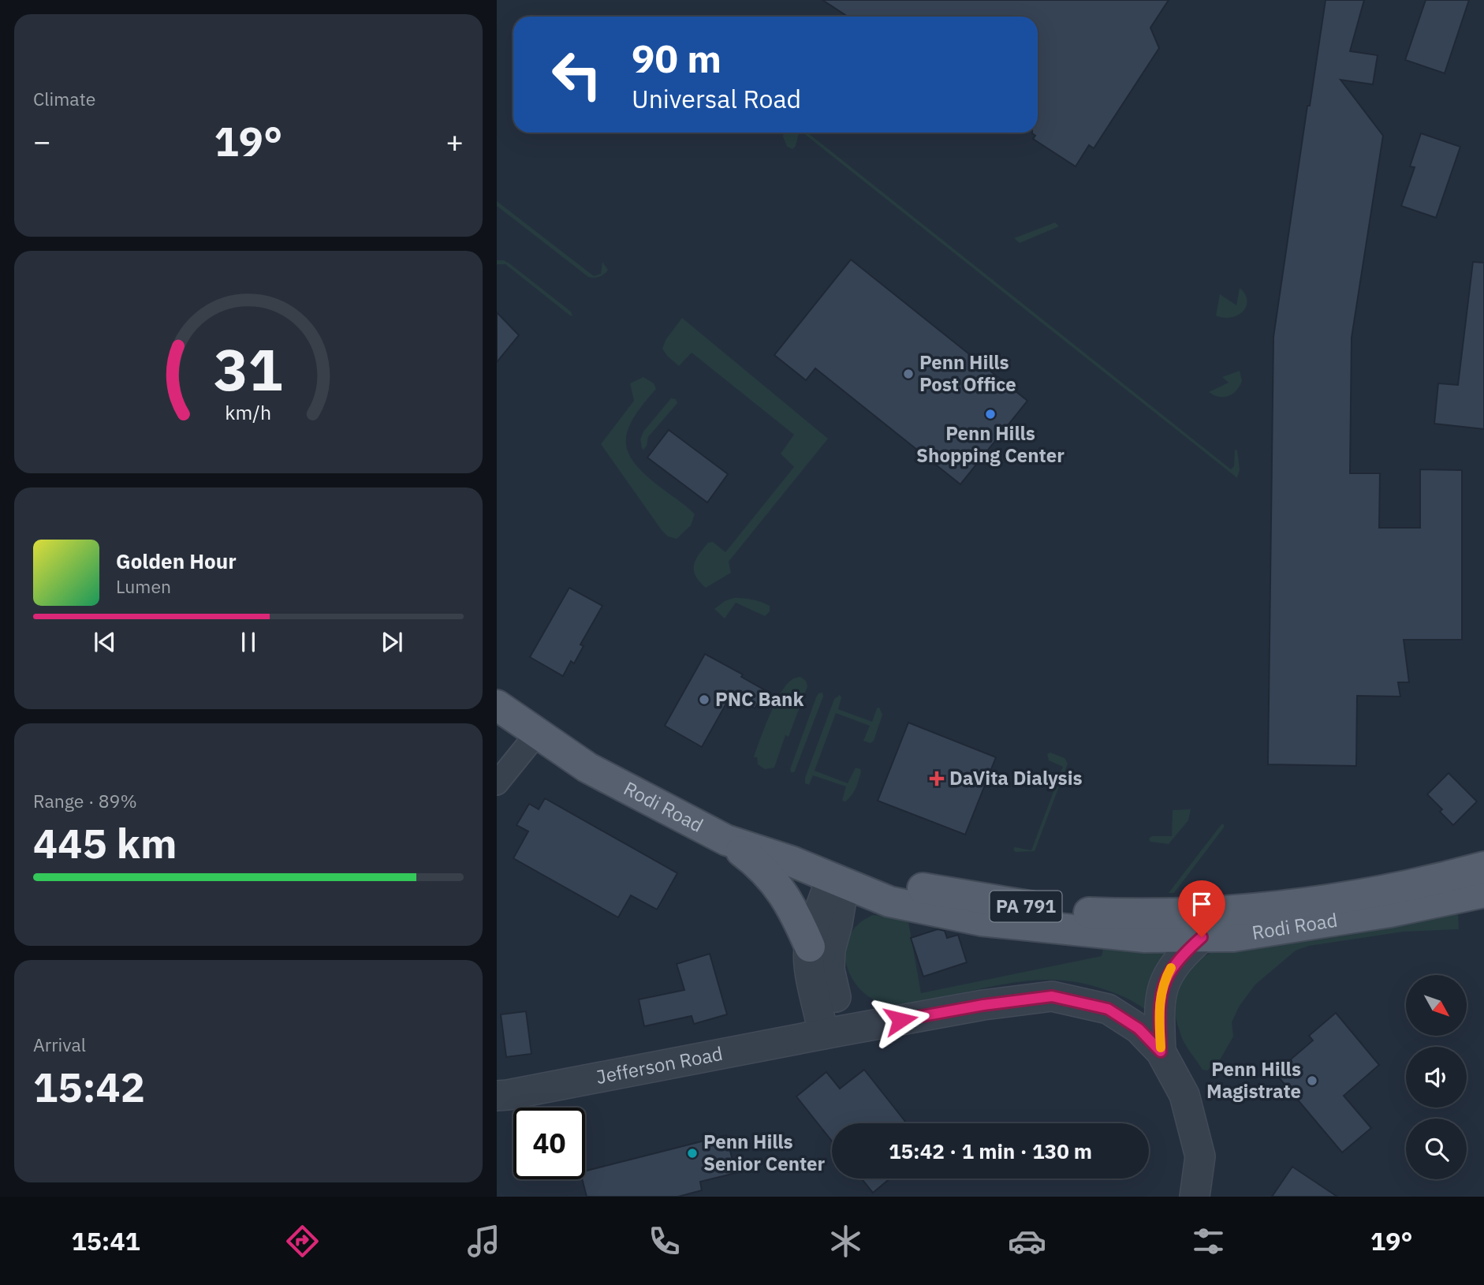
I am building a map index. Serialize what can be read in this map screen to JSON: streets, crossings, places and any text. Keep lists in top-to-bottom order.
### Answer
{
  "streets": {
    "main road": ["Rodi Road", "PA 791"],
    "street": ["Jefferson Road"]
  },
  "places": {
    "other": [
      "Penn Hills Post Office",
      "Penn Hills Shopping Center",
      "PNC Bank",
      "Penn Hills Magistrate",
      "Penn Hills Senior Center"
    ],
    "health": ["DaVita Dialysis"]
  },
  "north": "bottom right",
  "page": {
    "tile": [
      "Climate",
      ["Range · 89%", "445 km"],
      ["Arrival", "15:42"]
    ],
    "turn": ["90 m", "Universal Road"],
    "heat": ["−", "19°", "+"],
    "song": ["Golden Hour", "Lumen"],
    "limit": "40",
    "trip": "15:42 · 1 min · 130 m",
    "tabs": ["15:41", "19°"],
    "gauge": ["31", "km/h"]
  }
}
